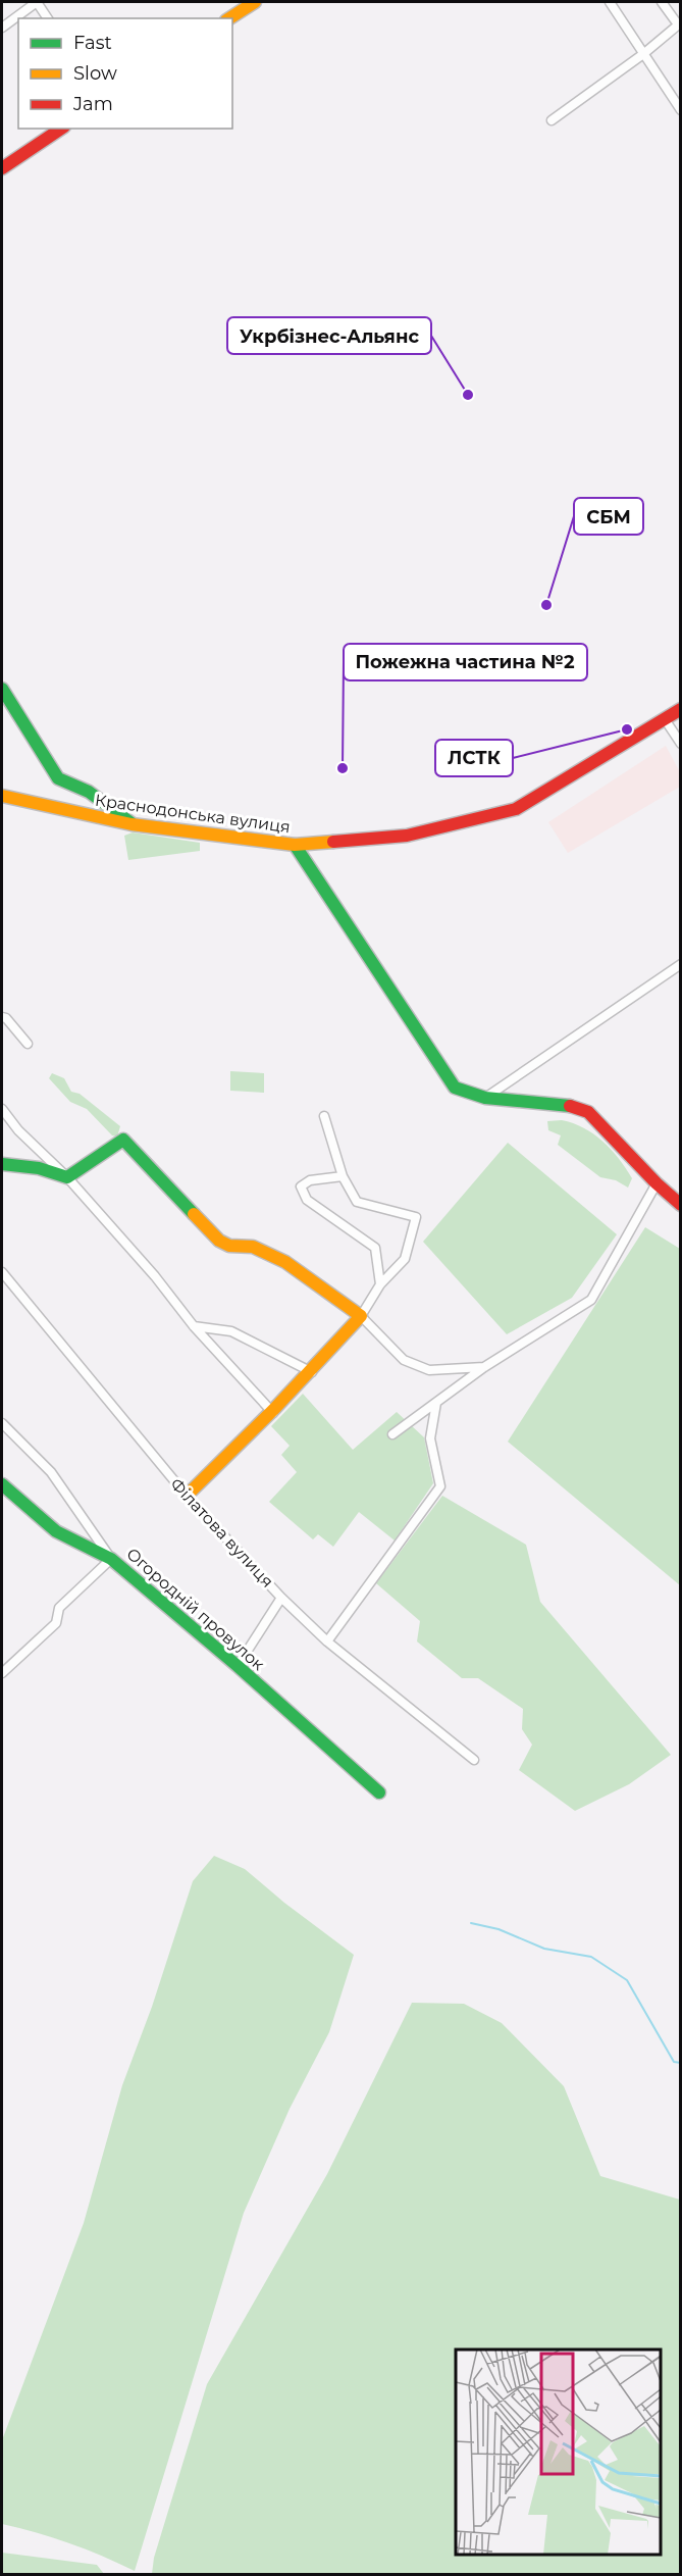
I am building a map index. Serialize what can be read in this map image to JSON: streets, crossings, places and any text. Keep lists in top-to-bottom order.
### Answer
{
  "streets": {
    "street": ["Краснодонська вулиця", "Філатова вулиця", "Огородній провулок"]
  },
  "places": [
    "Укрбiзнес-Альянс",
    "СБМ",
    "ЛСТК",
    "Пожежна частина №2"
  ],
  "legend": ["Fast", "Slow", "Jam"]
}
